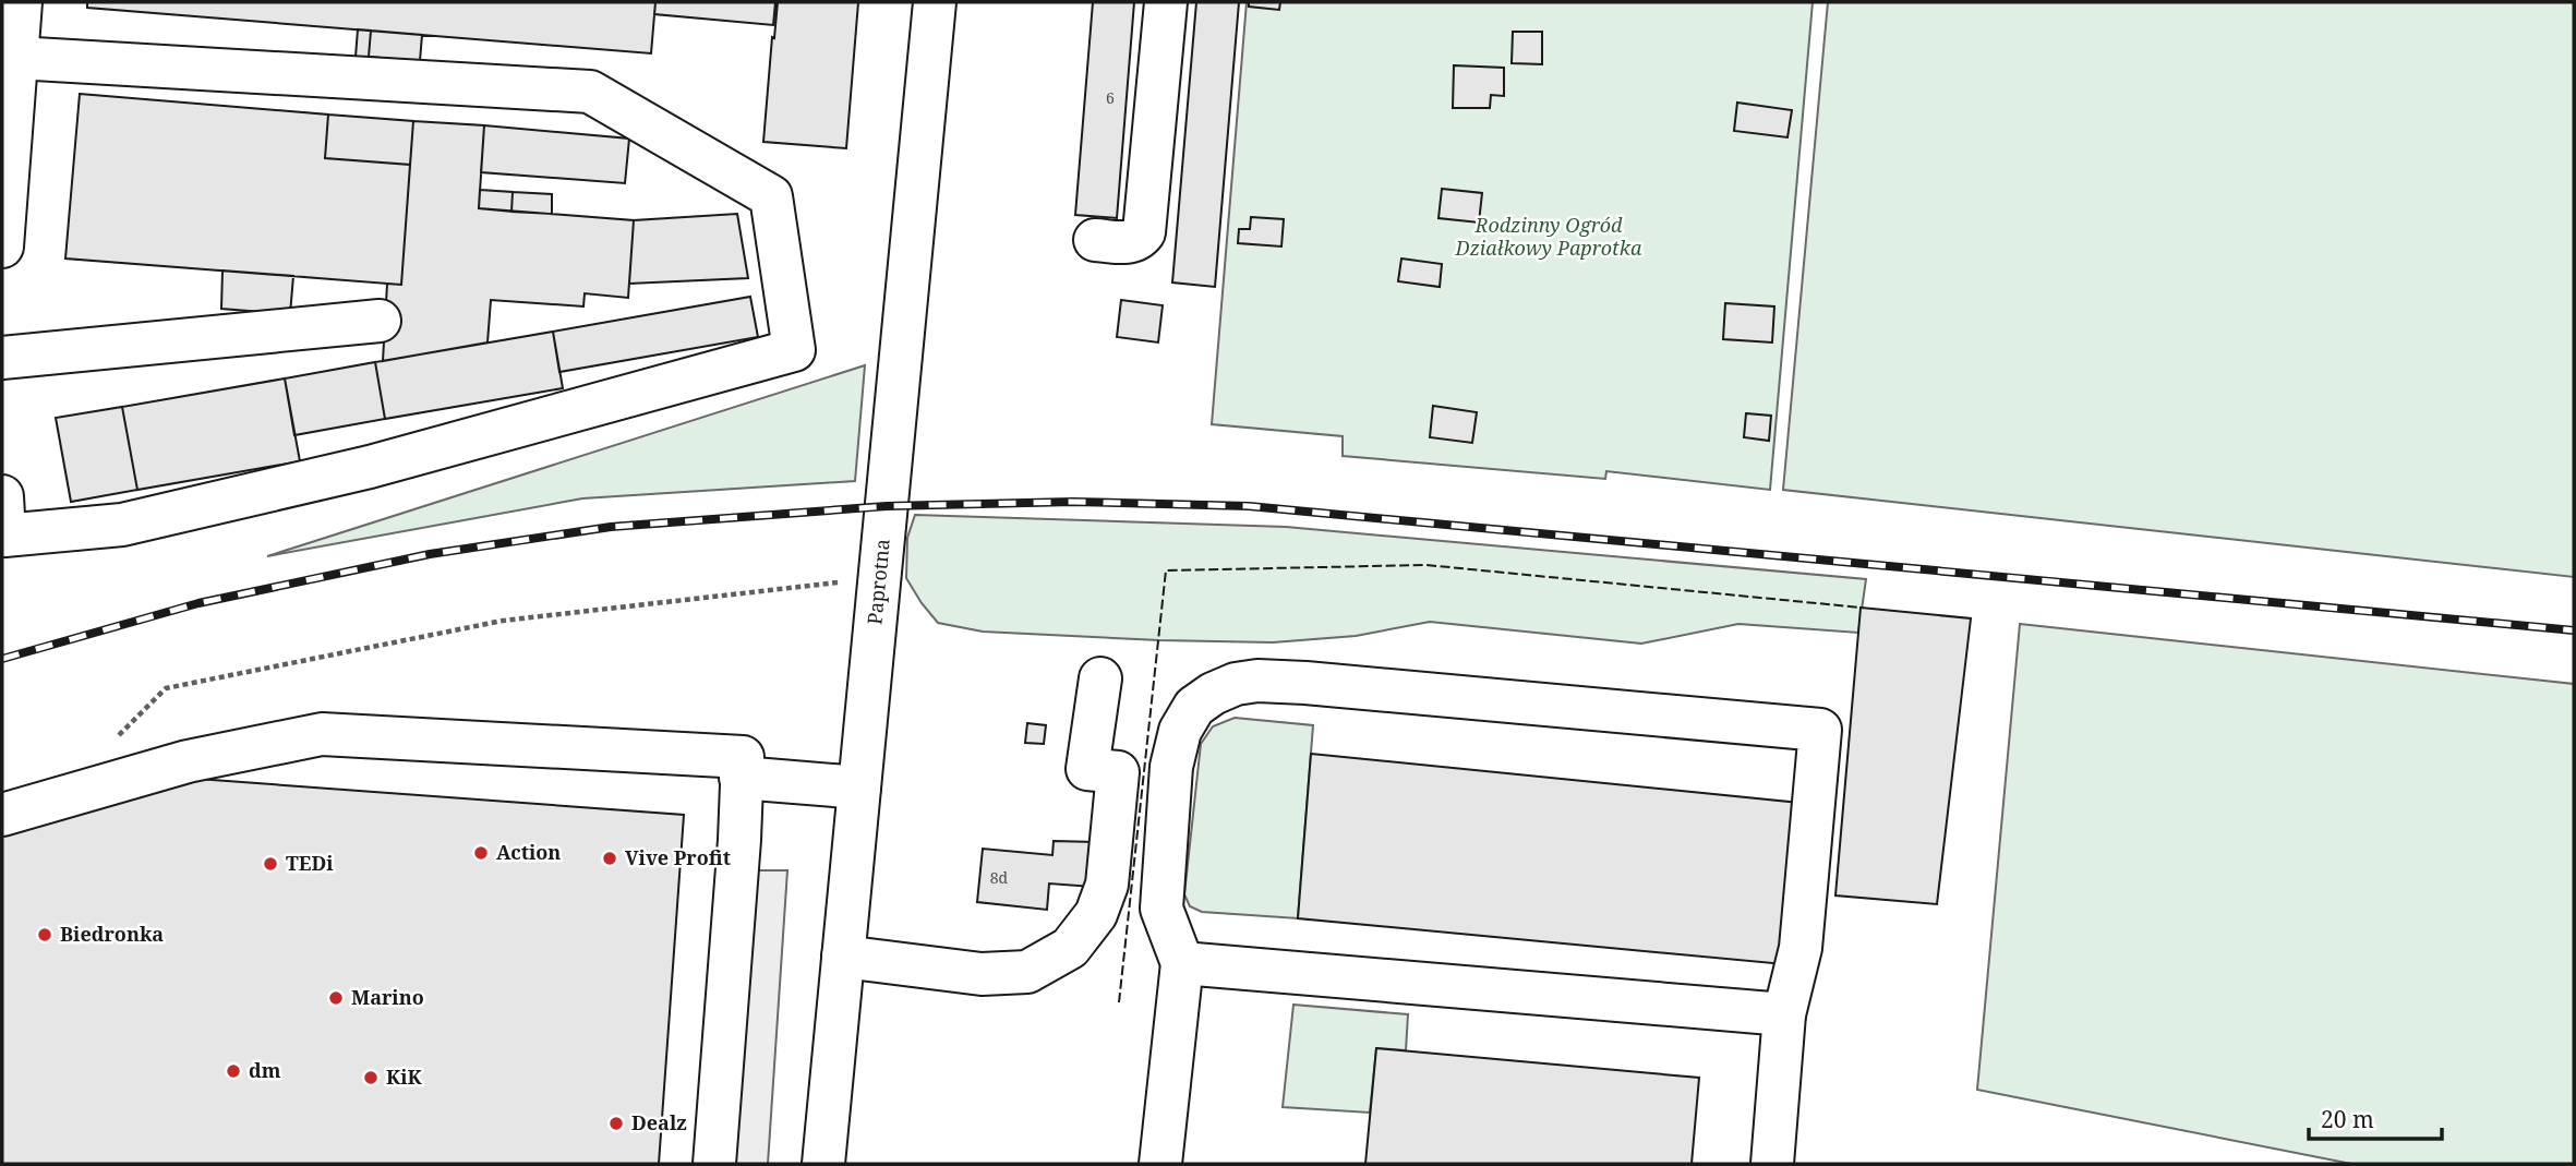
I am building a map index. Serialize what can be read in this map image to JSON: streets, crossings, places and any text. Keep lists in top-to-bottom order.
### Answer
{
  "streets": {
    "street": ["Paprotna"]
  },
  "parks": ["Rodzinny Ogród Działkowy Paprotka"],
  "places": [
    "Action",
    "Vive Profit",
    "TEDi",
    "Biedronka",
    "Marino",
    "dm",
    "KiK",
    "Dealz"
  ],
  "house_numbers": ["6", "8d"],
  "scale_bar": "20 m"
}
